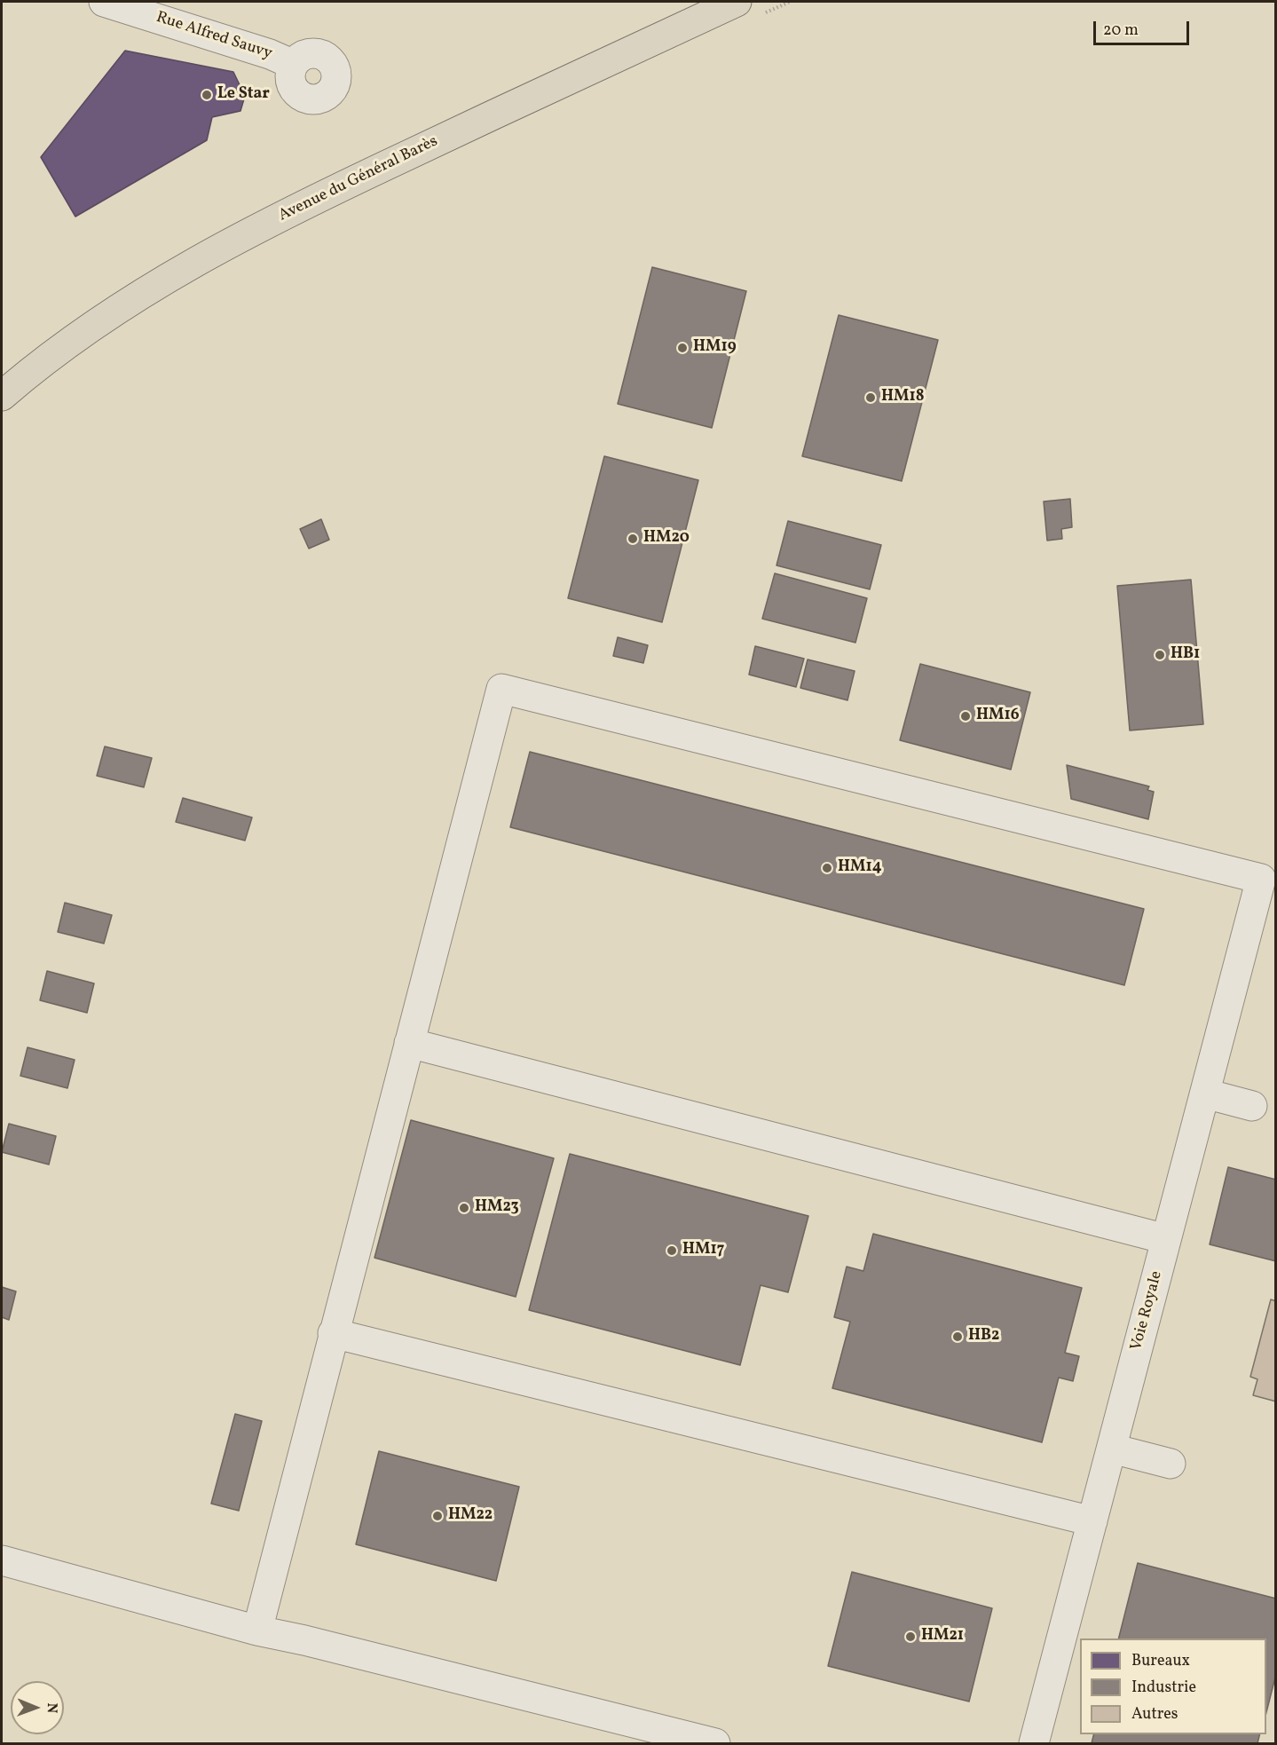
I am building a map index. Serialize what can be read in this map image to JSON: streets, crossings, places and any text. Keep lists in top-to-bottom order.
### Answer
{
  "streets": {
    "main road": ["Avenue du Général Barès"],
    "street": ["Rue Alfred Sauvy", "Voie Royale"]
  },
  "places": [
    "Le Star",
    "HM19",
    "HM18",
    "HM20",
    "HB1",
    "HM16",
    "HM14",
    "HM23",
    "HM17",
    "HB2",
    "HM22",
    "HM21"
  ],
  "legend": ["Bureaux", "Industrie", "Autres"],
  "scale_bar": "20 m",
  "north": "right"
}
